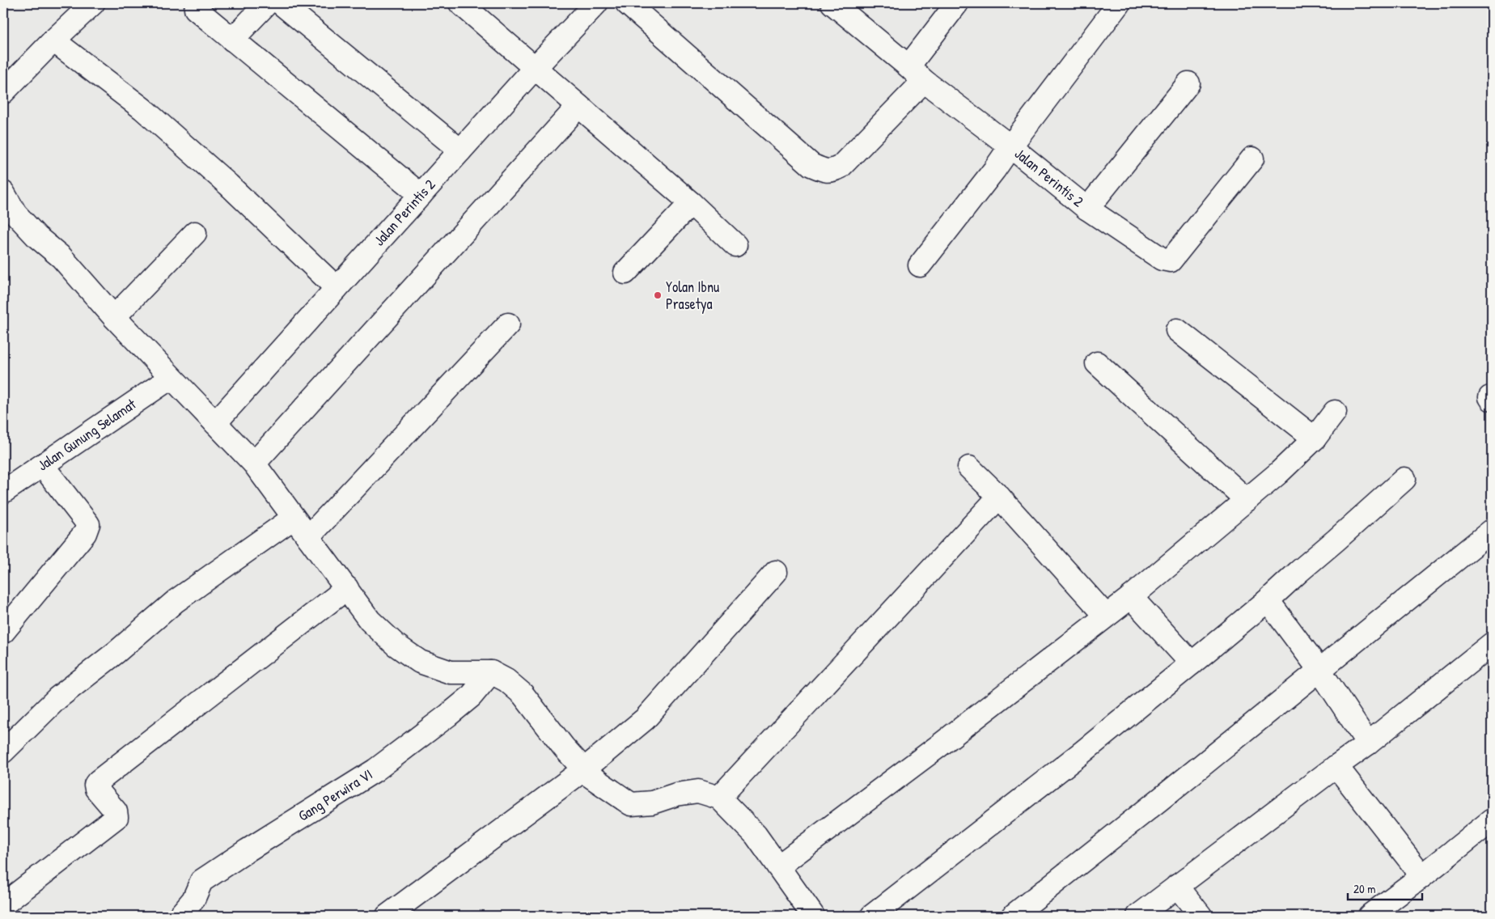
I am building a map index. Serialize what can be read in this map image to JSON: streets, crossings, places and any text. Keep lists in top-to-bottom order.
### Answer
{
  "streets": {
    "street": ["Jalan Perintis 2", "Jalan Gunung Selamat", "Gang Perwira VI"]
  },
  "places": ["Yolan Ibnu Prasetya"],
  "scale_bar": "20 m"
}
